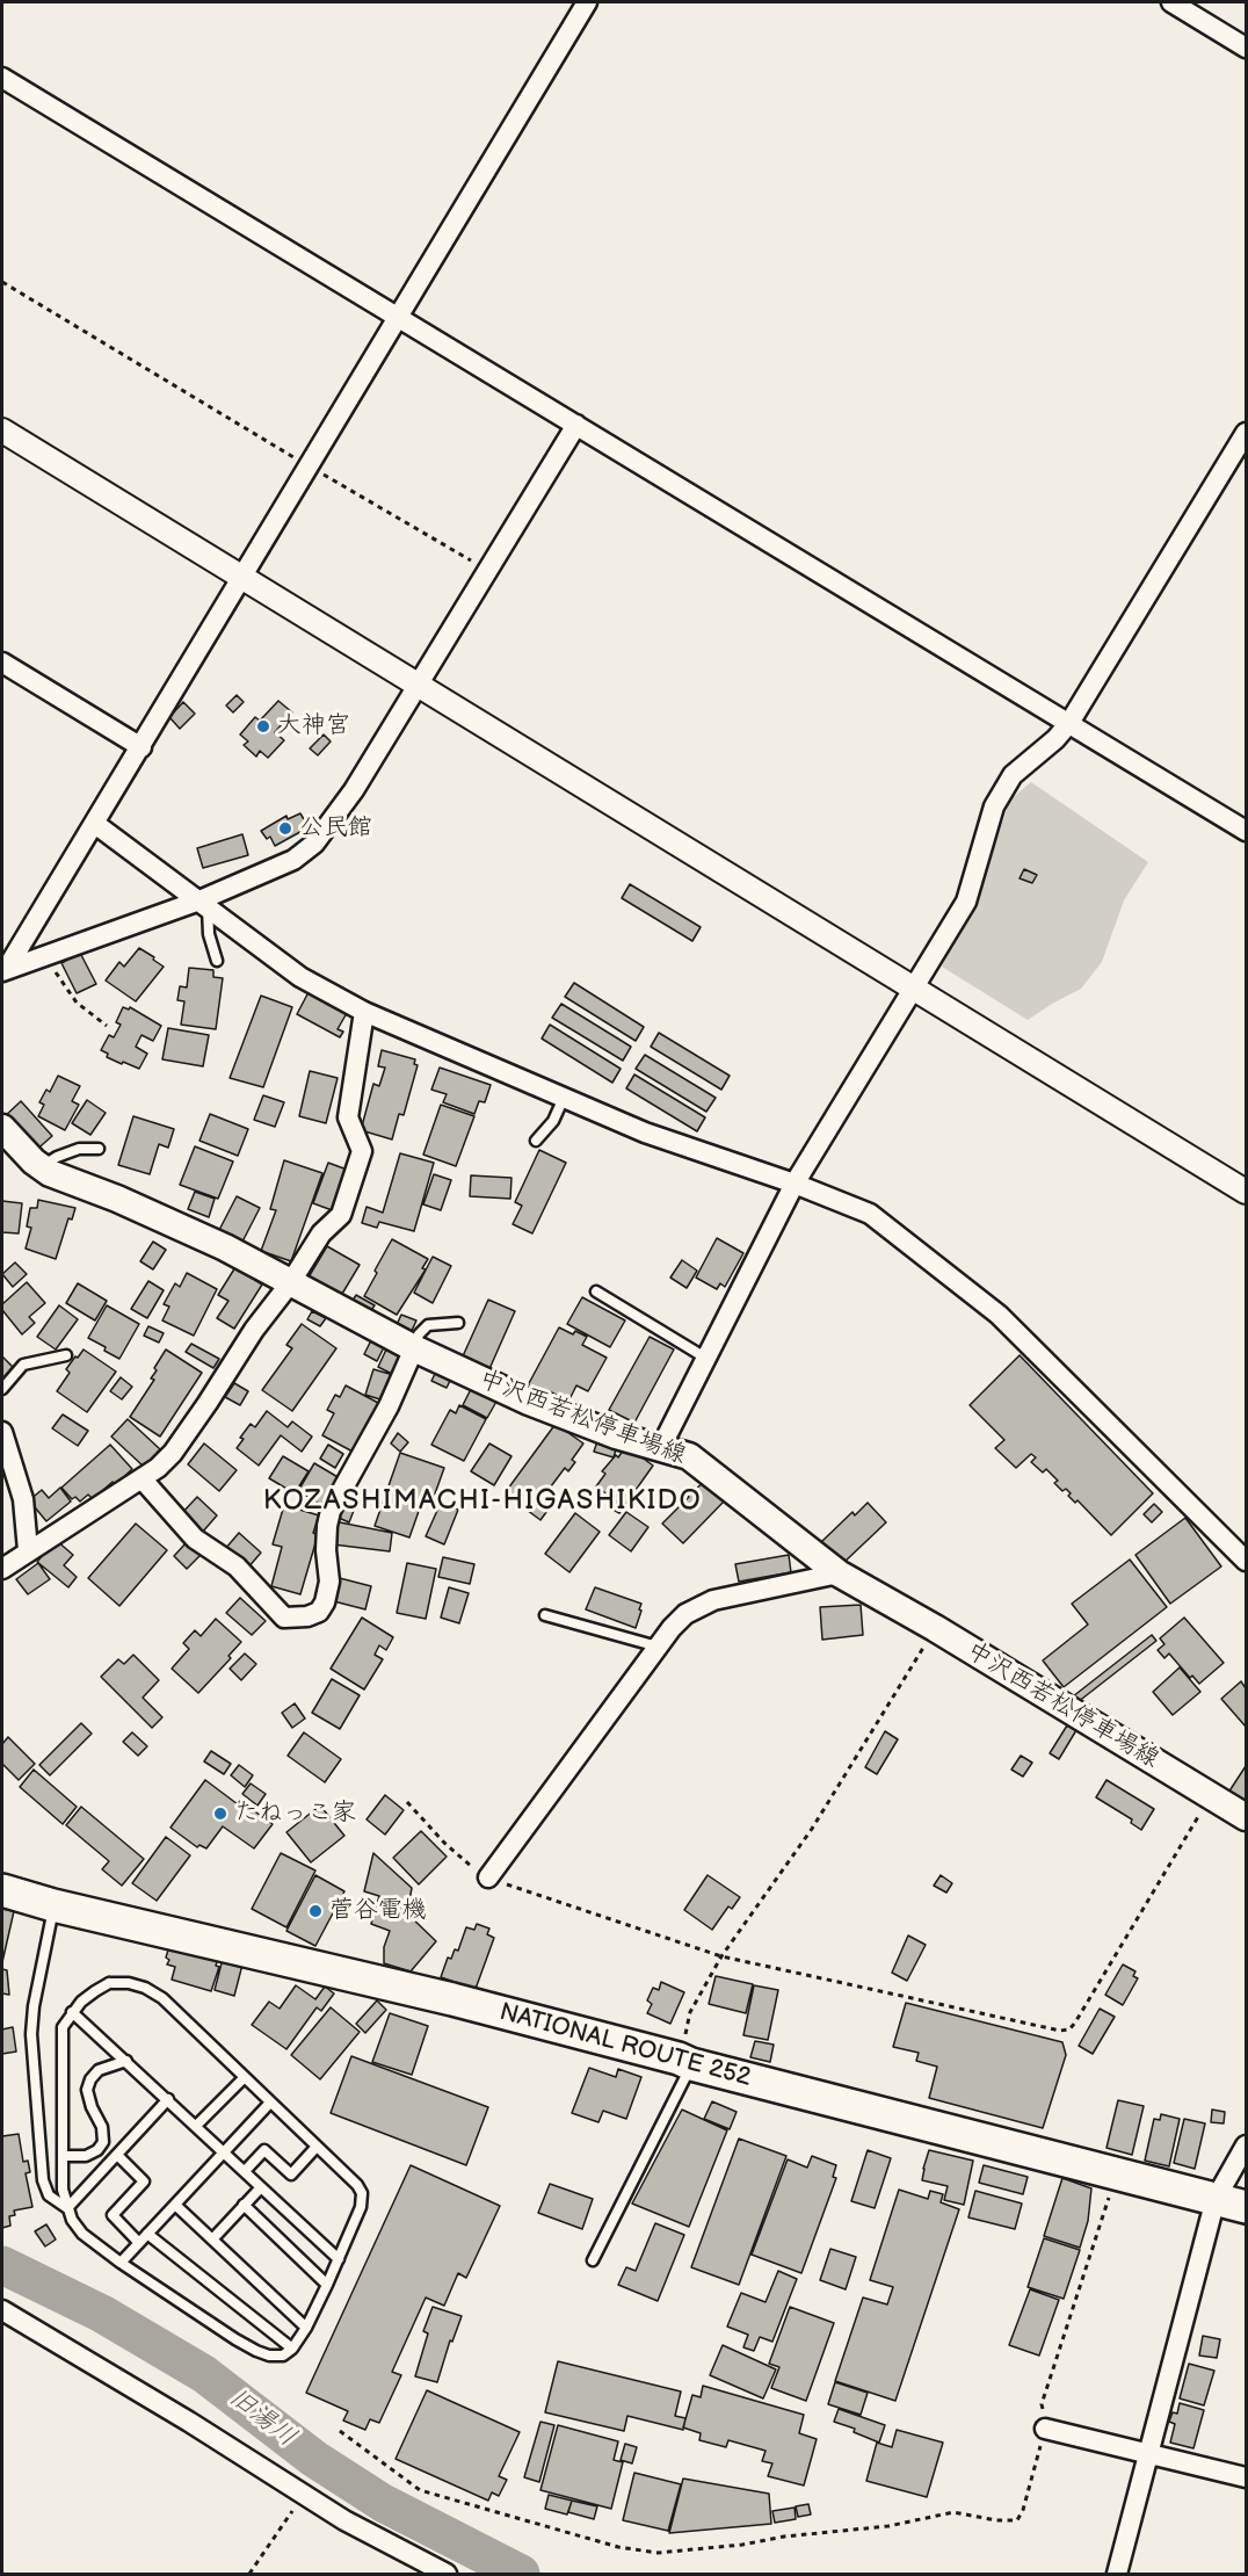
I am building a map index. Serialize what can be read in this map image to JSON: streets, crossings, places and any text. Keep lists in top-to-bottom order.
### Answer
{
  "streets": {
    "highway": ["NATIONAL ROUTE 252"],
    "main road": ["中沢西若松停車場線"]
  },
  "districts": ["KOZASHIMACHI-HIGASHIKIDO"],
  "water": ["旧湯川"],
  "places": [
    "大神宮",
    "公民館",
    "たねっこ家",
    "菅谷電機"
  ]
}
